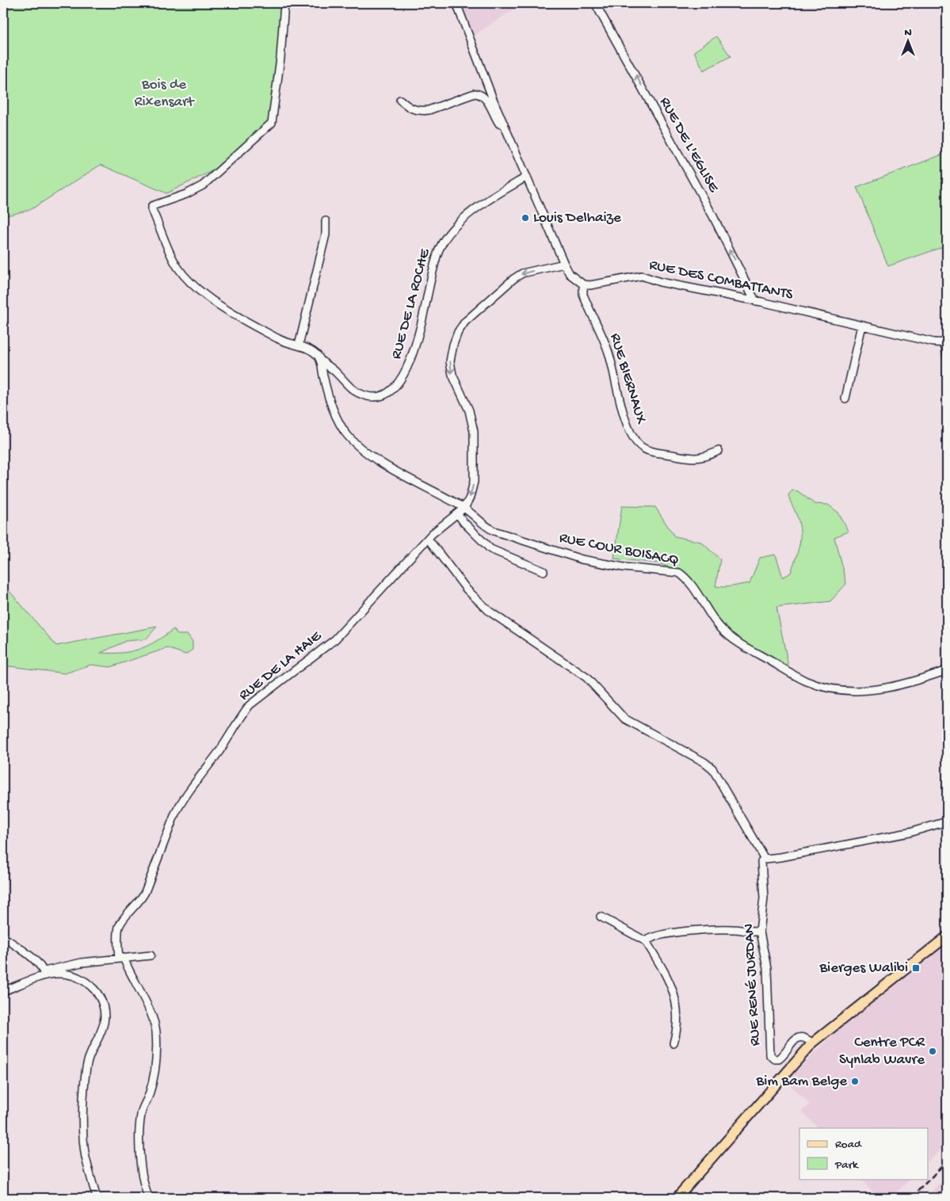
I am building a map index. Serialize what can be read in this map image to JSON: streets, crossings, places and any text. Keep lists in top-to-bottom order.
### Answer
{
  "streets": {
    "street": [
      "RUE DE L'EGLISE",
      "RUE DES COMBATTANTS",
      "RUE DE LA ROCHE",
      "RUE BIERNAUX",
      "RUE COUR BOISACQ",
      "RUE DE LA HAIE",
      "RUE RENÉ JURDAN"
    ]
  },
  "crossings": [
    ["RUE DE L'EGLISE", "RUE DES COMBATTANTS"],
    ["RUE DES COMBATTANTS", "RUE BIERNAUX"],
    ["RUE DE LA ROCHE", "RUE COUR BOISACQ"],
    ["RUE COUR BOISACQ", "RUE DE LA HAIE"]
  ],
  "one_way": ["RUE DE L'EGLISE"],
  "parks": ["Bois de Rixensart"],
  "places": {
    "other": ["Louis Delhaize", "Centre PCR Synlab Wavre", "Bim Bam Belge"],
    "transit": ["Bierges Walibi"]
  },
  "legend": ["Road", "Park"],
  "north": "top"
}
